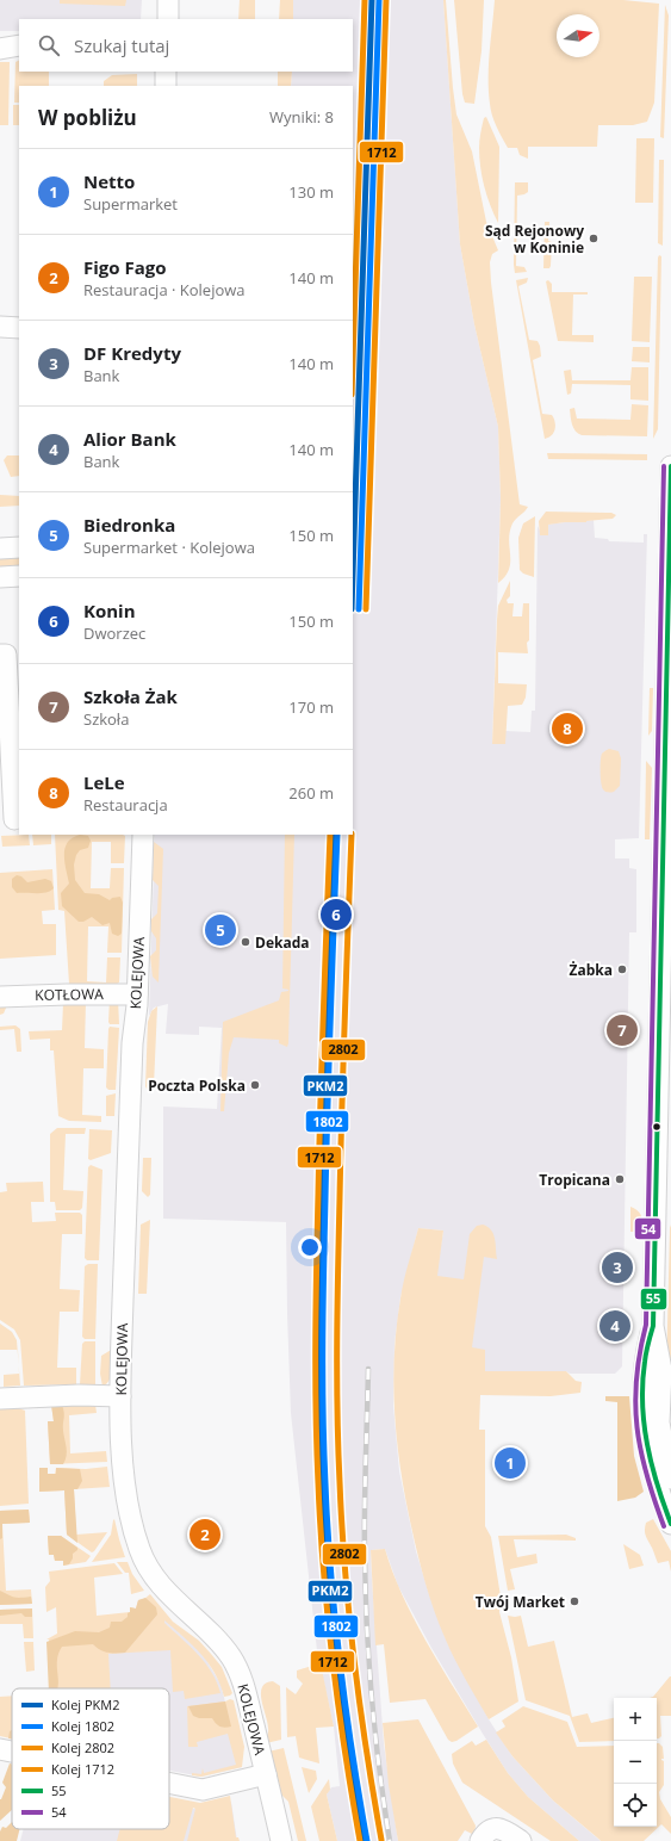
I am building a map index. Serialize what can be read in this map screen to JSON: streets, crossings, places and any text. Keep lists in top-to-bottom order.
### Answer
{
  "streets": {
    "street": ["KOLEJOWA", "KOTŁOWA"]
  },
  "crossings": [
    ["KOLEJOWA", "KOTŁOWA"]
  ],
  "places": [
    "Sąd Rejonowy w Koninie",
    "Dekada",
    "Żabka",
    "Poczta Polska",
    "Tropicana",
    "Twój Market"
  ],
  "lines": [
    "rail line PKM2",
    "rail line 1802",
    "rail line 2802",
    "rail line 1712",
    "transit line 55",
    "transit line 54"
  ],
  "legend": [
    "Kolej PKM2",
    "Kolej 1802",
    "Kolej 2802",
    "Kolej 1712",
    "55",
    "54"
  ],
  "north": "right",
  "page": {
    "search": "Szukaj tutaj",
    "heading": ["W pobliżu", "Wyniki: 8"],
    "list": [
      {
        "mark": "1",
        "name": "Netto",
        "note": "Supermarket",
        "value": "130 m"
      },
      {
        "mark": "2",
        "name": "Figo Fago",
        "note": "Restauracja · Kolejowa",
        "value": "140 m"
      },
      {
        "mark": "3",
        "name": "DF Kredyty",
        "note": "Bank",
        "value": "140 m"
      },
      {
        "mark": "4",
        "name": "Alior Bank",
        "note": "Bank",
        "value": "140 m"
      },
      {
        "mark": "5",
        "name": "Biedronka",
        "note": "Supermarket · Kolejowa",
        "value": "150 m"
      },
      {
        "mark": "6",
        "name": "Konin",
        "note": "Dworzec",
        "value": "150 m"
      },
      {
        "mark": "7",
        "name": "Szkoła Żak",
        "note": "Szkoła",
        "value": "170 m"
      },
      {
        "mark": "8",
        "name": "LeLe",
        "note": "Restauracja",
        "value": "260 m"
      }
    ],
    "pins": [
      "8",
      "6",
      "5",
      "7",
      "3",
      "4",
      "1",
      "2"
    ],
    "map_buttons": ["+", "−"]
  }
}
